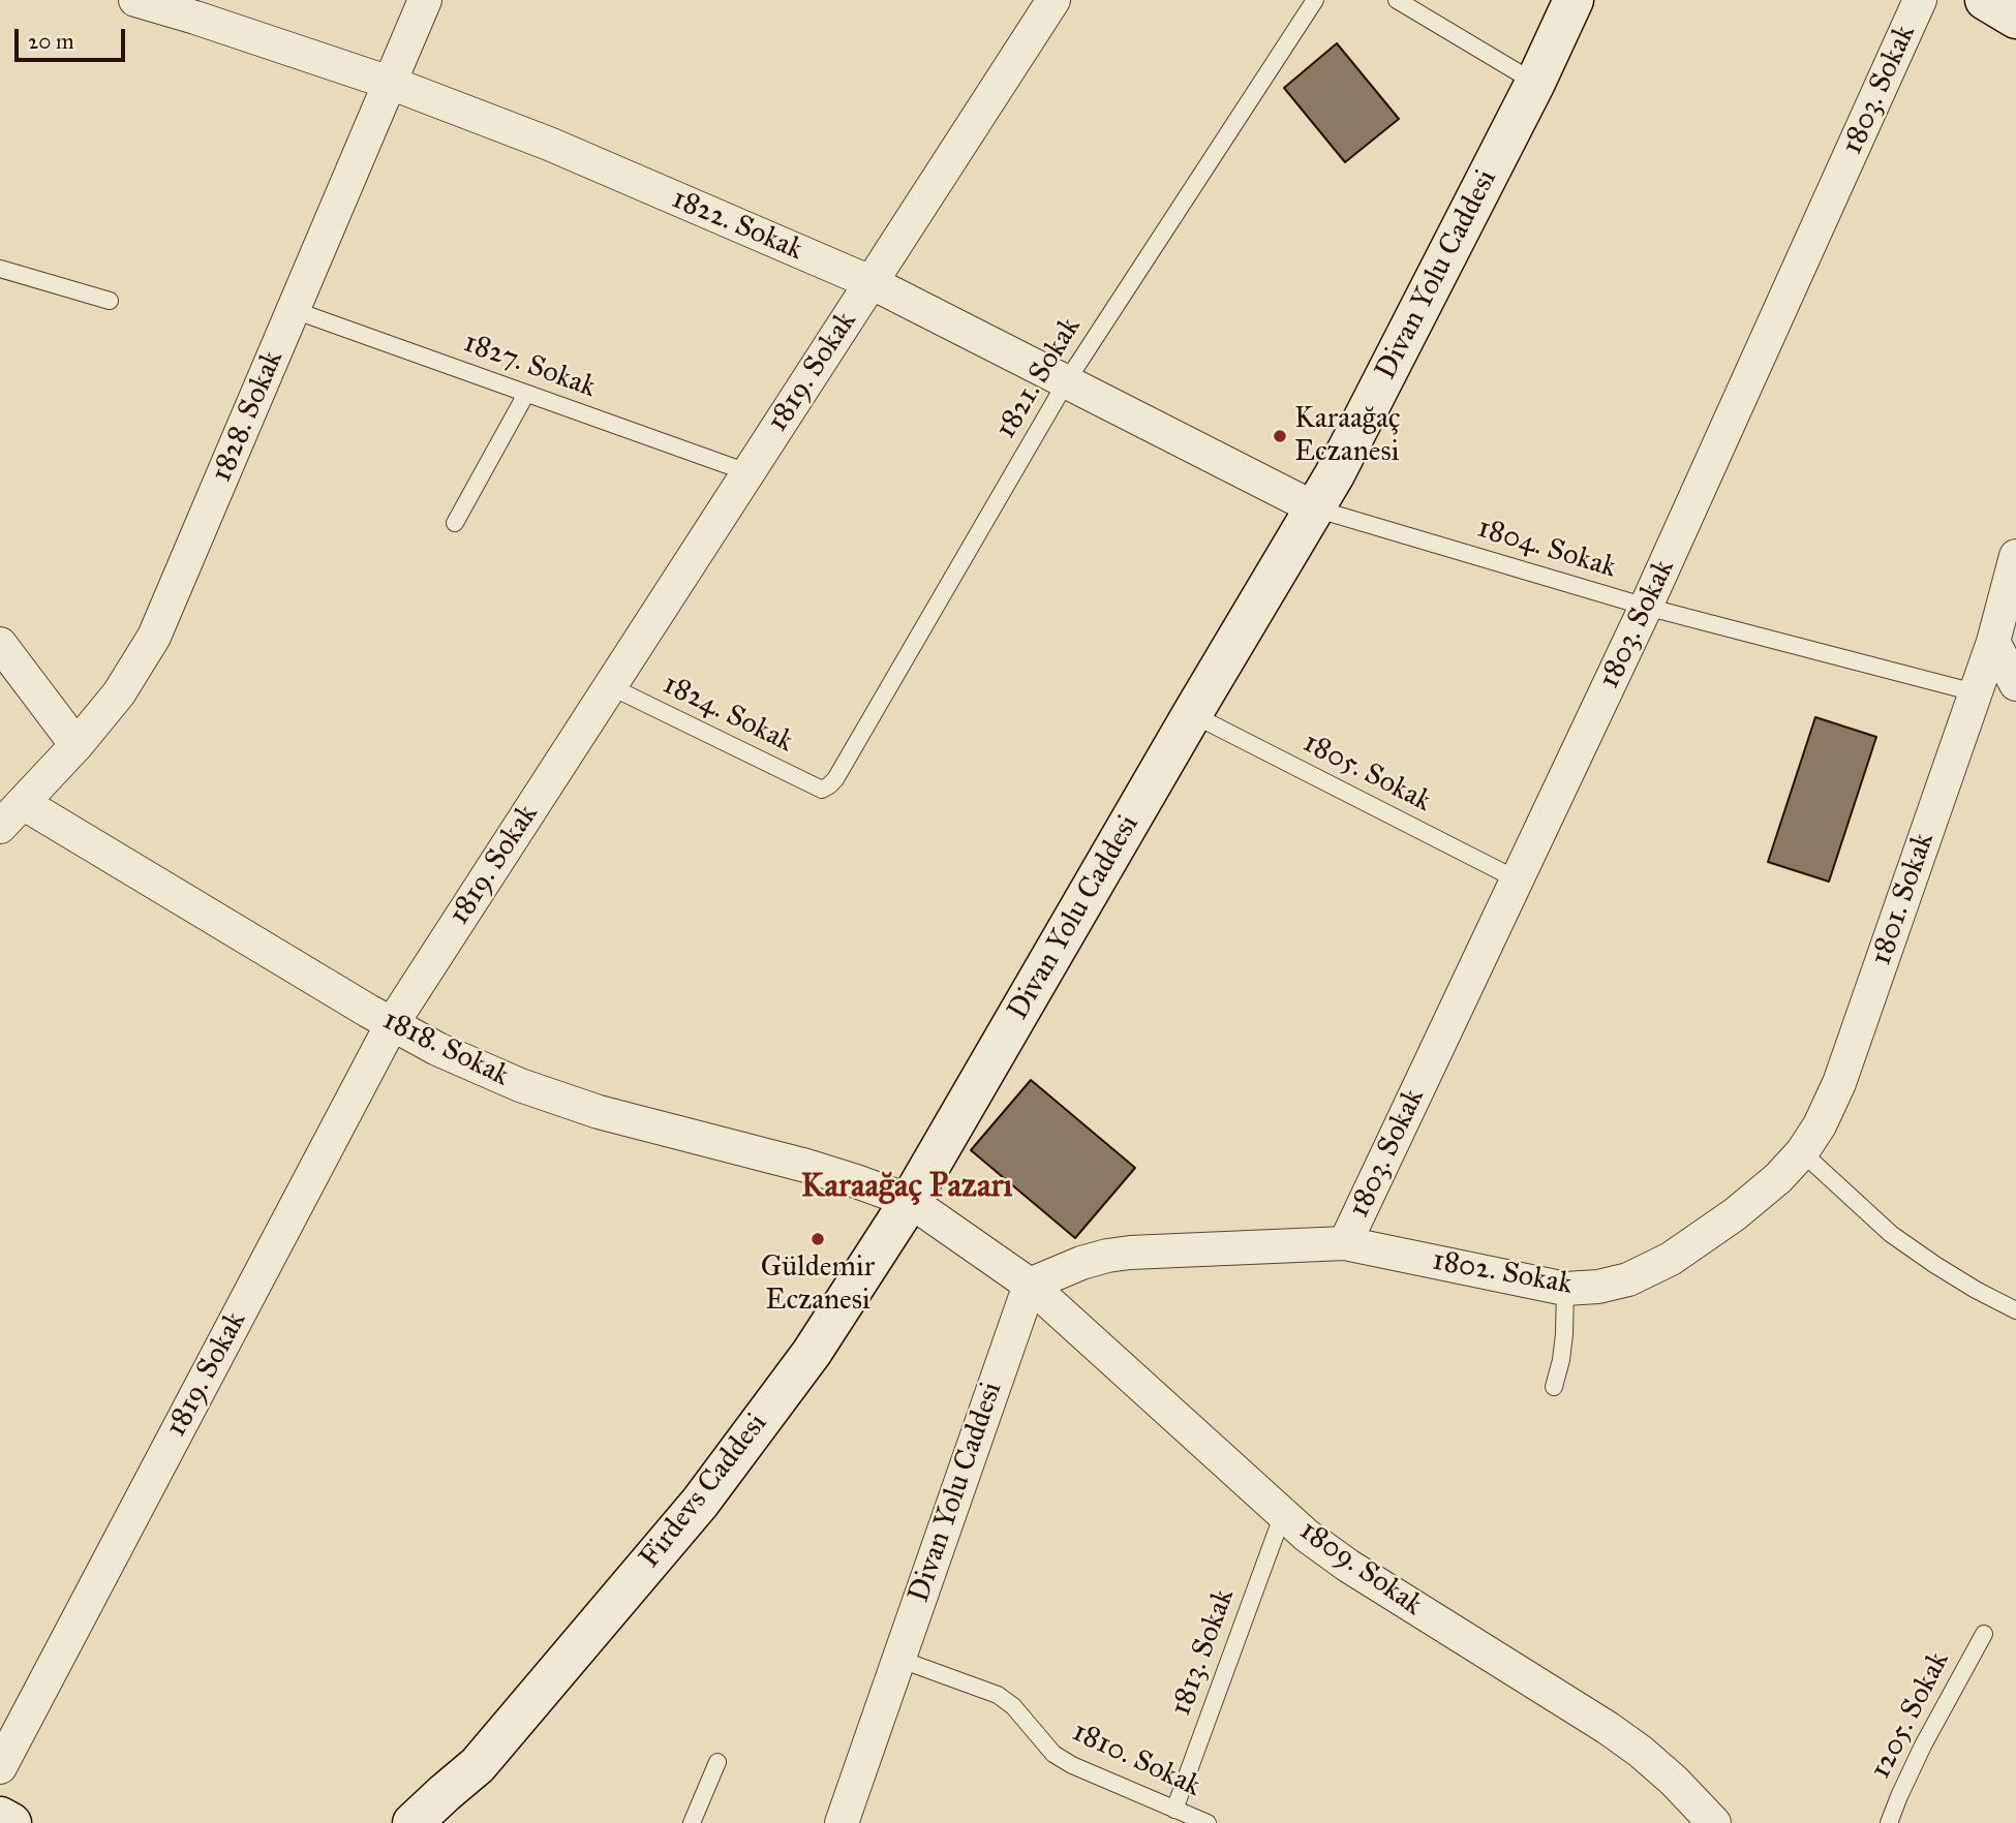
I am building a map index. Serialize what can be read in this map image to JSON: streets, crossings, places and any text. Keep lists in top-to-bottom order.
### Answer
{
  "streets": {
    "street": [
      "1803. Sokak",
      "1822. Sokak",
      "Divan Yolu Caddesi",
      "1819. Sokak",
      "1828. Sokak",
      "1801. Sokak",
      "1818. Sokak",
      "1802. Sokak",
      "Firdevs Caddesi",
      "1809. Sokak"
    ],
    "lane": [
      "1827. Sokak",
      "1821. Sokak",
      "1804. Sokak",
      "1824. Sokak",
      "1805. Sokak",
      "1813. Sokak",
      "1205. Sokak",
      "1810. Sokak"
    ]
  },
  "crossings": [
    ["1803. Sokak", "1804. Sokak"],
    ["1803. Sokak", "1805. Sokak"],
    ["1803. Sokak", "1802. Sokak"],
    ["1822. Sokak", "Divan Yolu Caddesi"],
    ["1822. Sokak", "1819. Sokak"],
    ["1822. Sokak", "1821. Sokak"],
    ["1822. Sokak", "1828. Sokak"],
    ["1822. Sokak", "1804. Sokak"],
    ["Divan Yolu Caddesi", "1804. Sokak"],
    ["Divan Yolu Caddesi", "1805. Sokak"],
    ["Divan Yolu Caddesi", "1818. Sokak"],
    ["Divan Yolu Caddesi", "1802. Sokak"],
    ["Divan Yolu Caddesi", "Firdevs Caddesi"],
    ["Divan Yolu Caddesi", "1809. Sokak"],
    ["Divan Yolu Caddesi", "1810. Sokak"],
    ["1827. Sokak", "1819. Sokak"],
    ["1827. Sokak", "1828. Sokak"],
    ["1819. Sokak", "1824. Sokak"],
    ["1819. Sokak", "1818. Sokak"],
    ["1821. Sokak", "1824. Sokak"],
    ["1828. Sokak", "1818. Sokak"],
    ["1804. Sokak", "1801. Sokak"],
    ["1801. Sokak", "1802. Sokak"],
    ["1818. Sokak", "Firdevs Caddesi"],
    ["1802. Sokak", "1809. Sokak"],
    ["1809. Sokak", "1813. Sokak"],
    ["1813. Sokak", "1810. Sokak"]
  ],
  "districts": ["Karaağaç Pazarı"],
  "places": ["Karaağaç Eczanesi", "Güldemir Eczanesi"],
  "scale_bar": "20 m"
}
